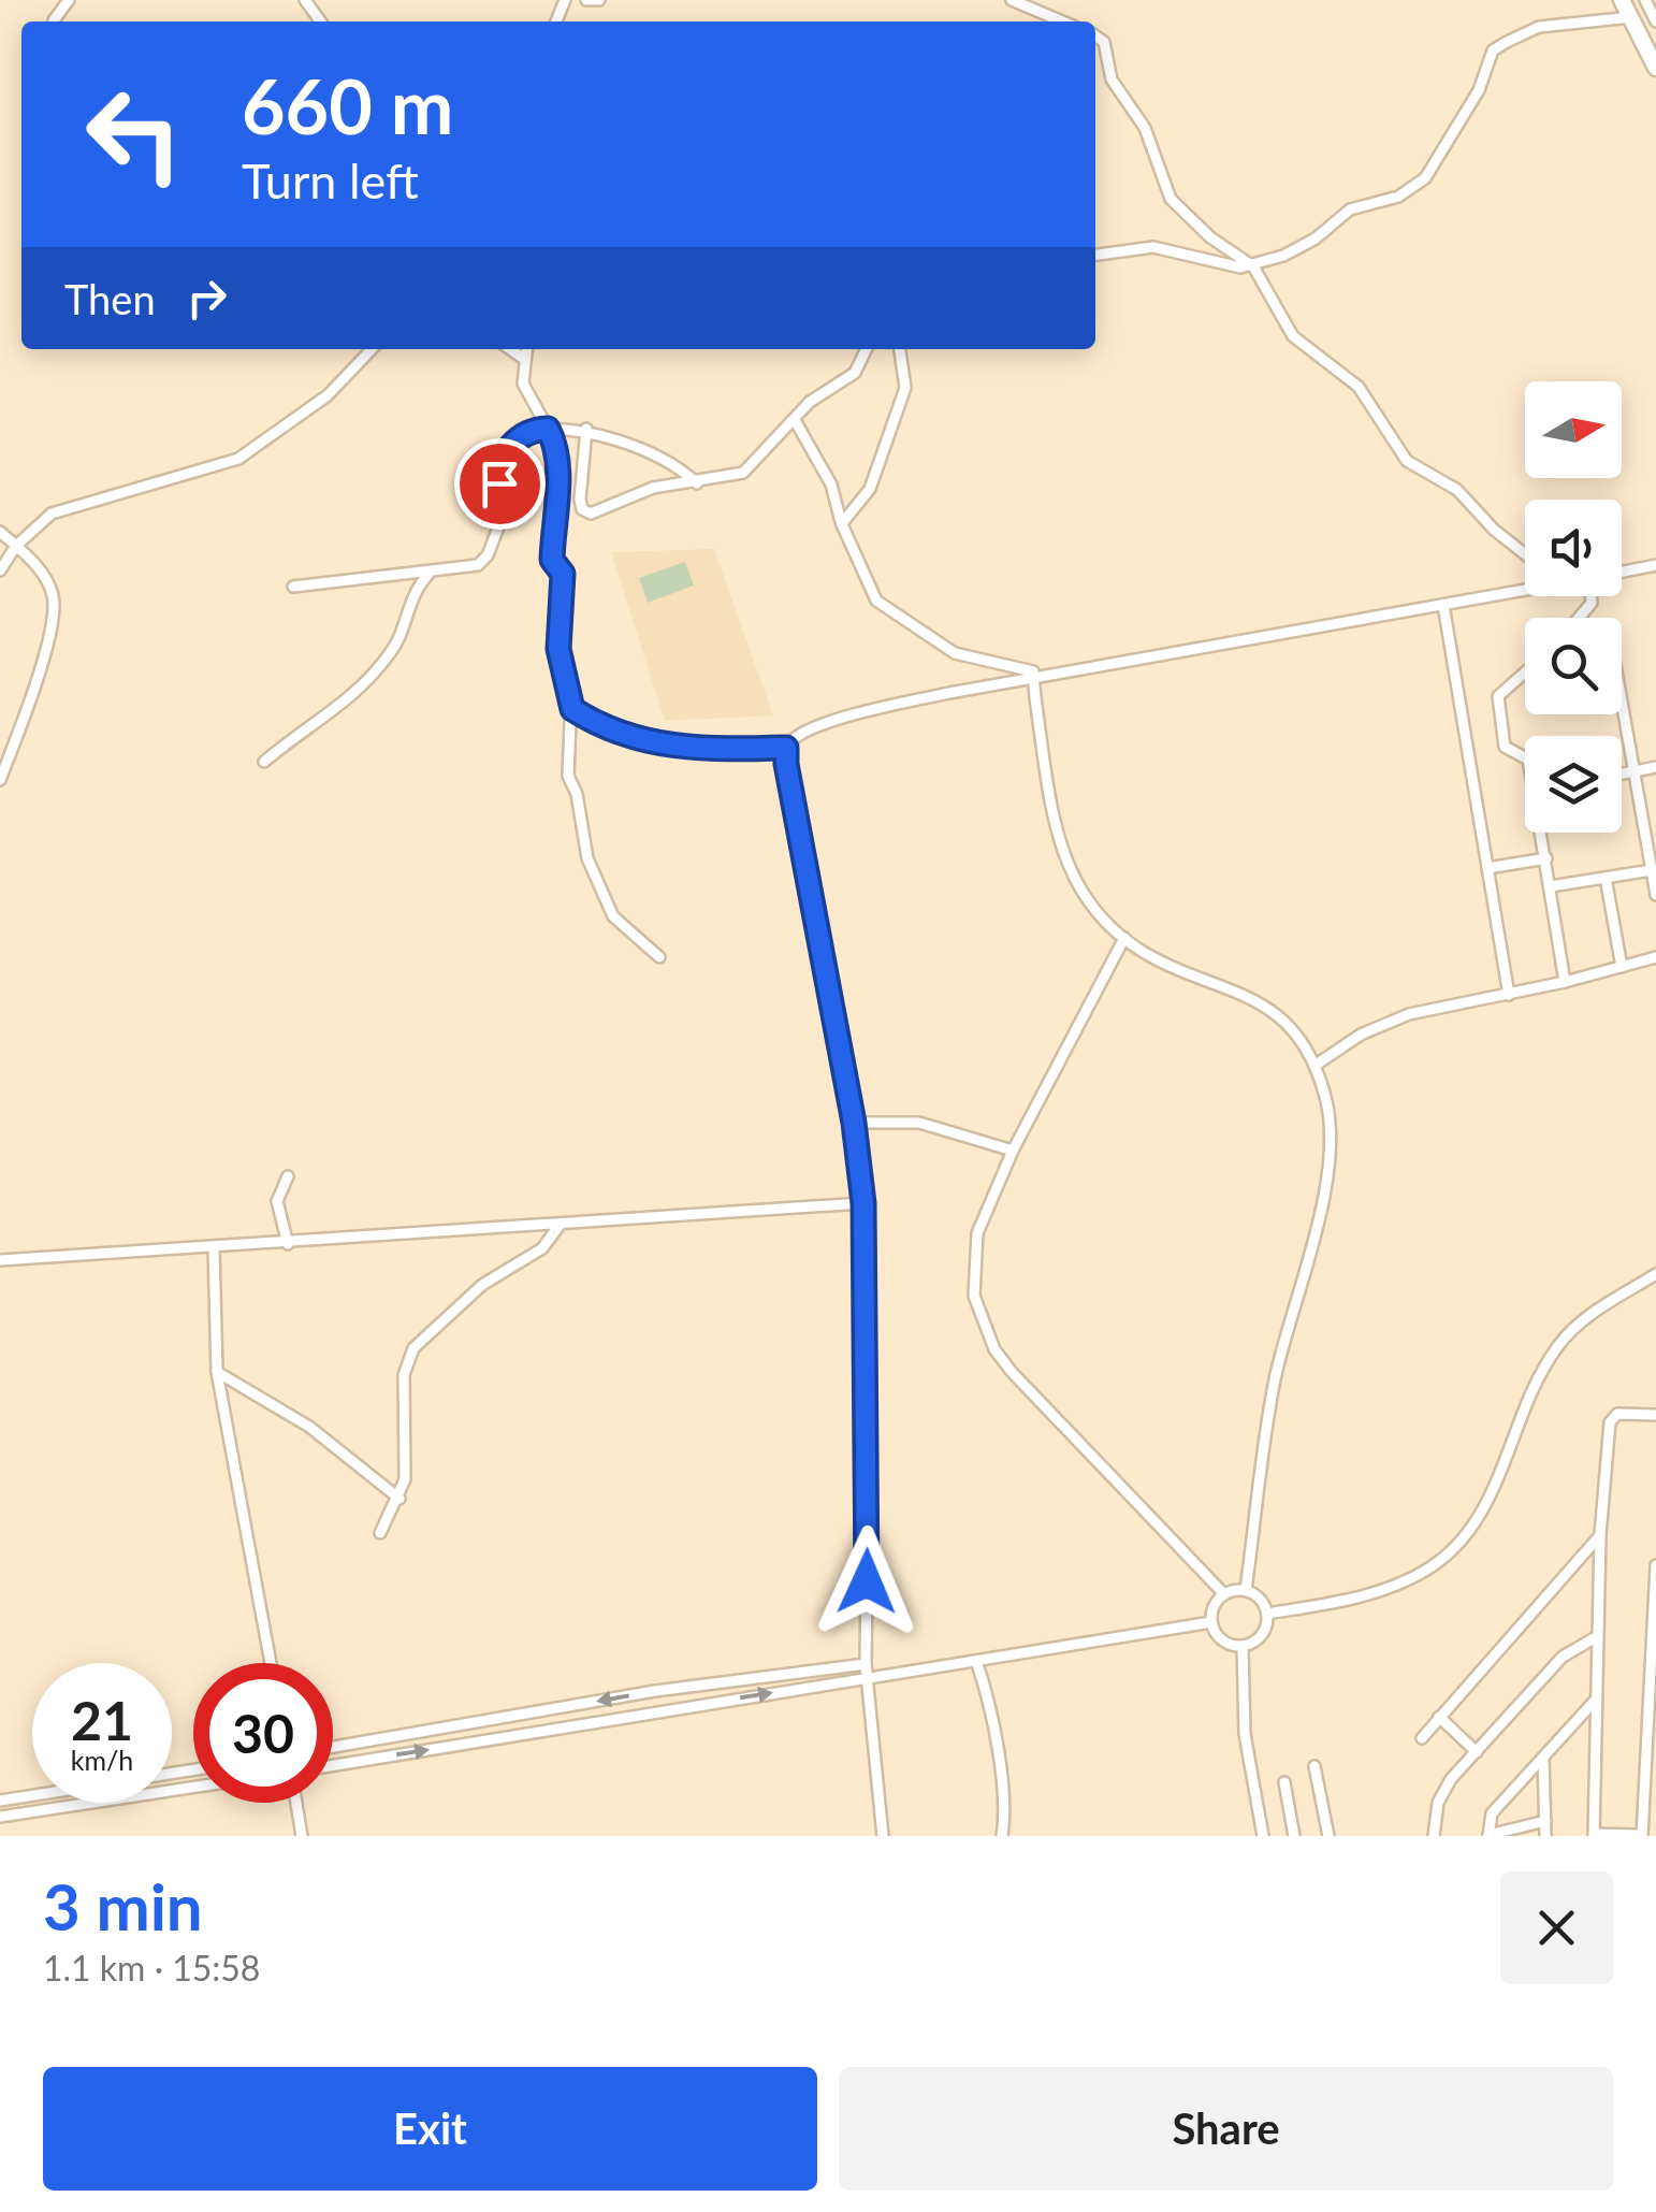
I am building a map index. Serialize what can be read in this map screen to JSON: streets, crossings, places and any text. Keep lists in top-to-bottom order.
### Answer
{
  "north": "right",
  "page": {
    "turn": ["660 m", "Turn left"],
    "then": "Then",
    "speed": "21 km/h",
    "limit": "30",
    "heading": ["3 min", "1.1 km · 15:58"],
    "buttons": ["Exit", "Share"]
  }
}
